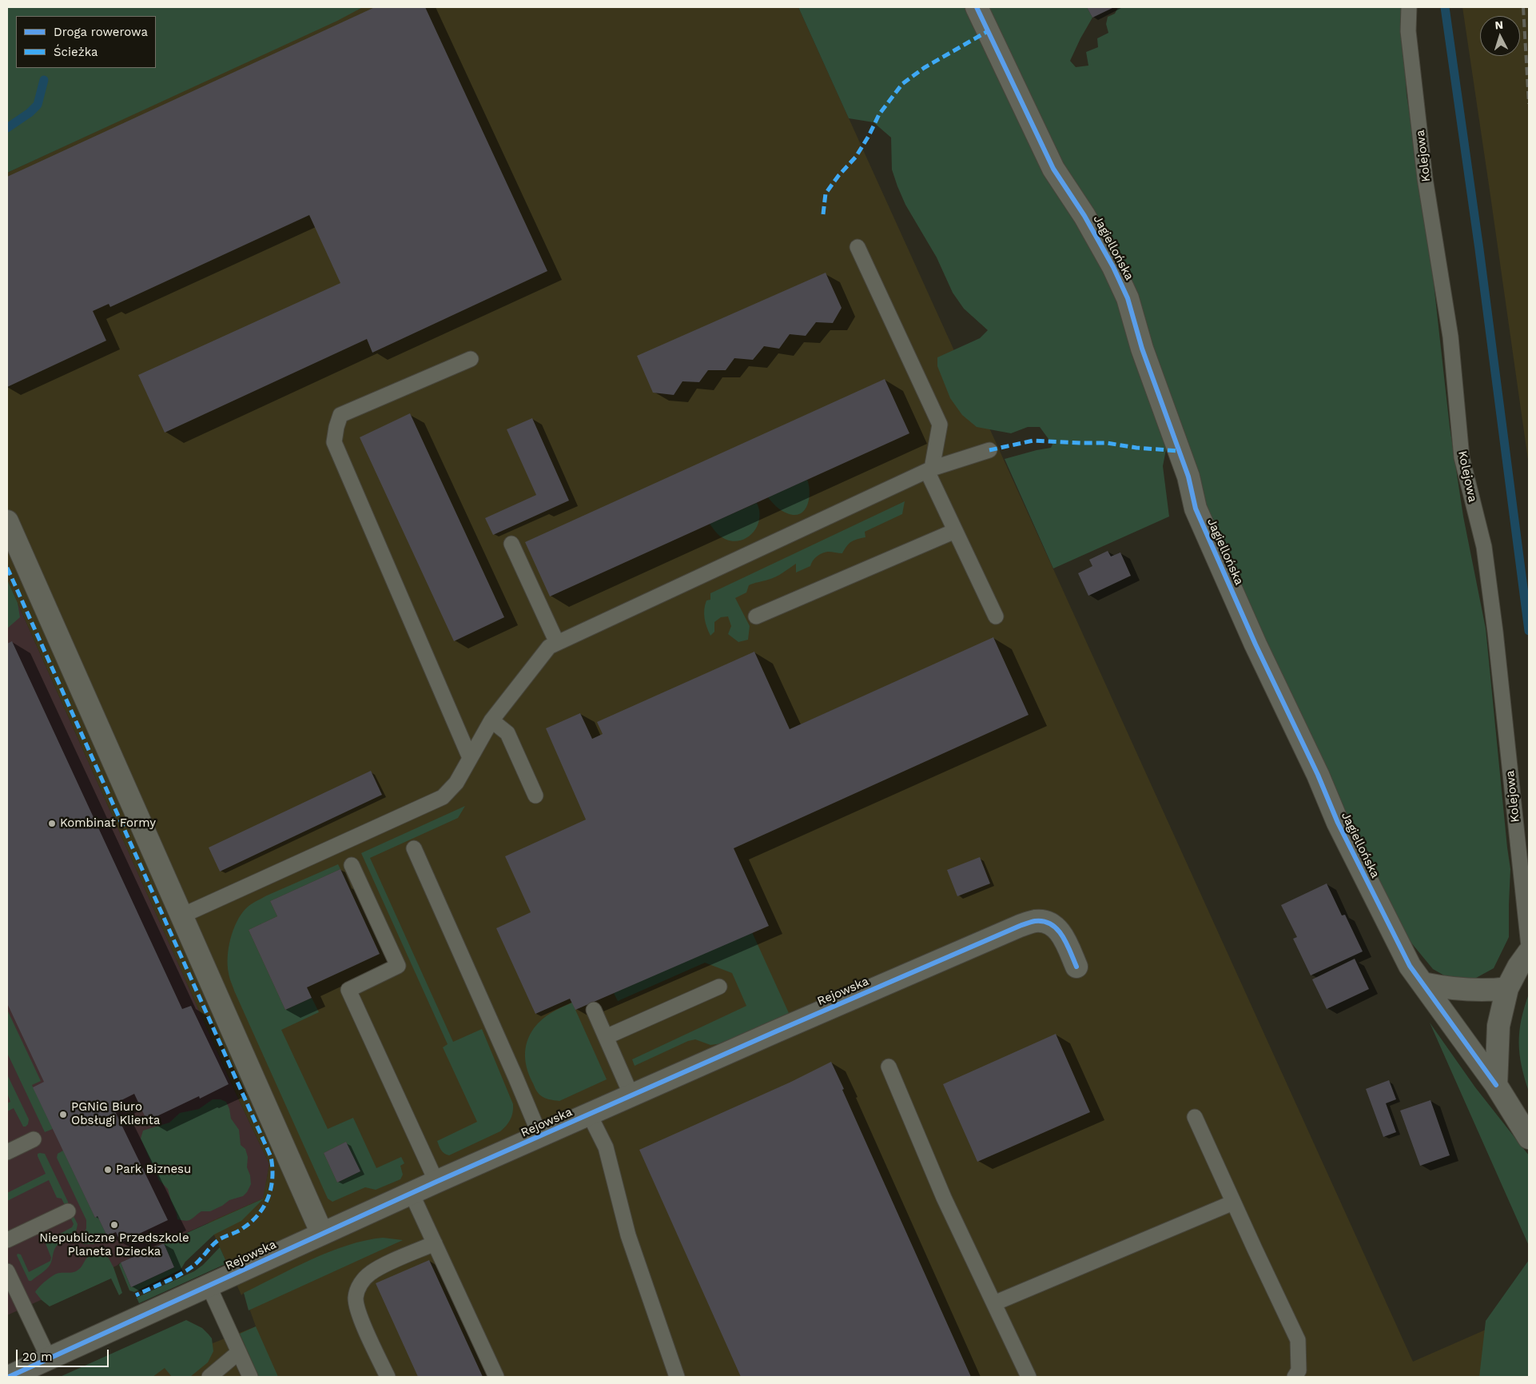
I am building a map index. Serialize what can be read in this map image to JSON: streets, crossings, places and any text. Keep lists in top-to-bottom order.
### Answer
{
  "streets": {
    "street": ["Jagiellońska", "Rejowska"],
    "lane": ["Kolejowa"]
  },
  "places": [
    "Kombinat Formy",
    "PGNiG Biuro Obsługi Klienta",
    "Park Biznesu",
    "Niepubliczne Przedszkole Planeta Dziecka"
  ],
  "legend": ["Droga rowerowa", "Ścieżka"],
  "scale_bar": "20 m",
  "north": "top"
}
